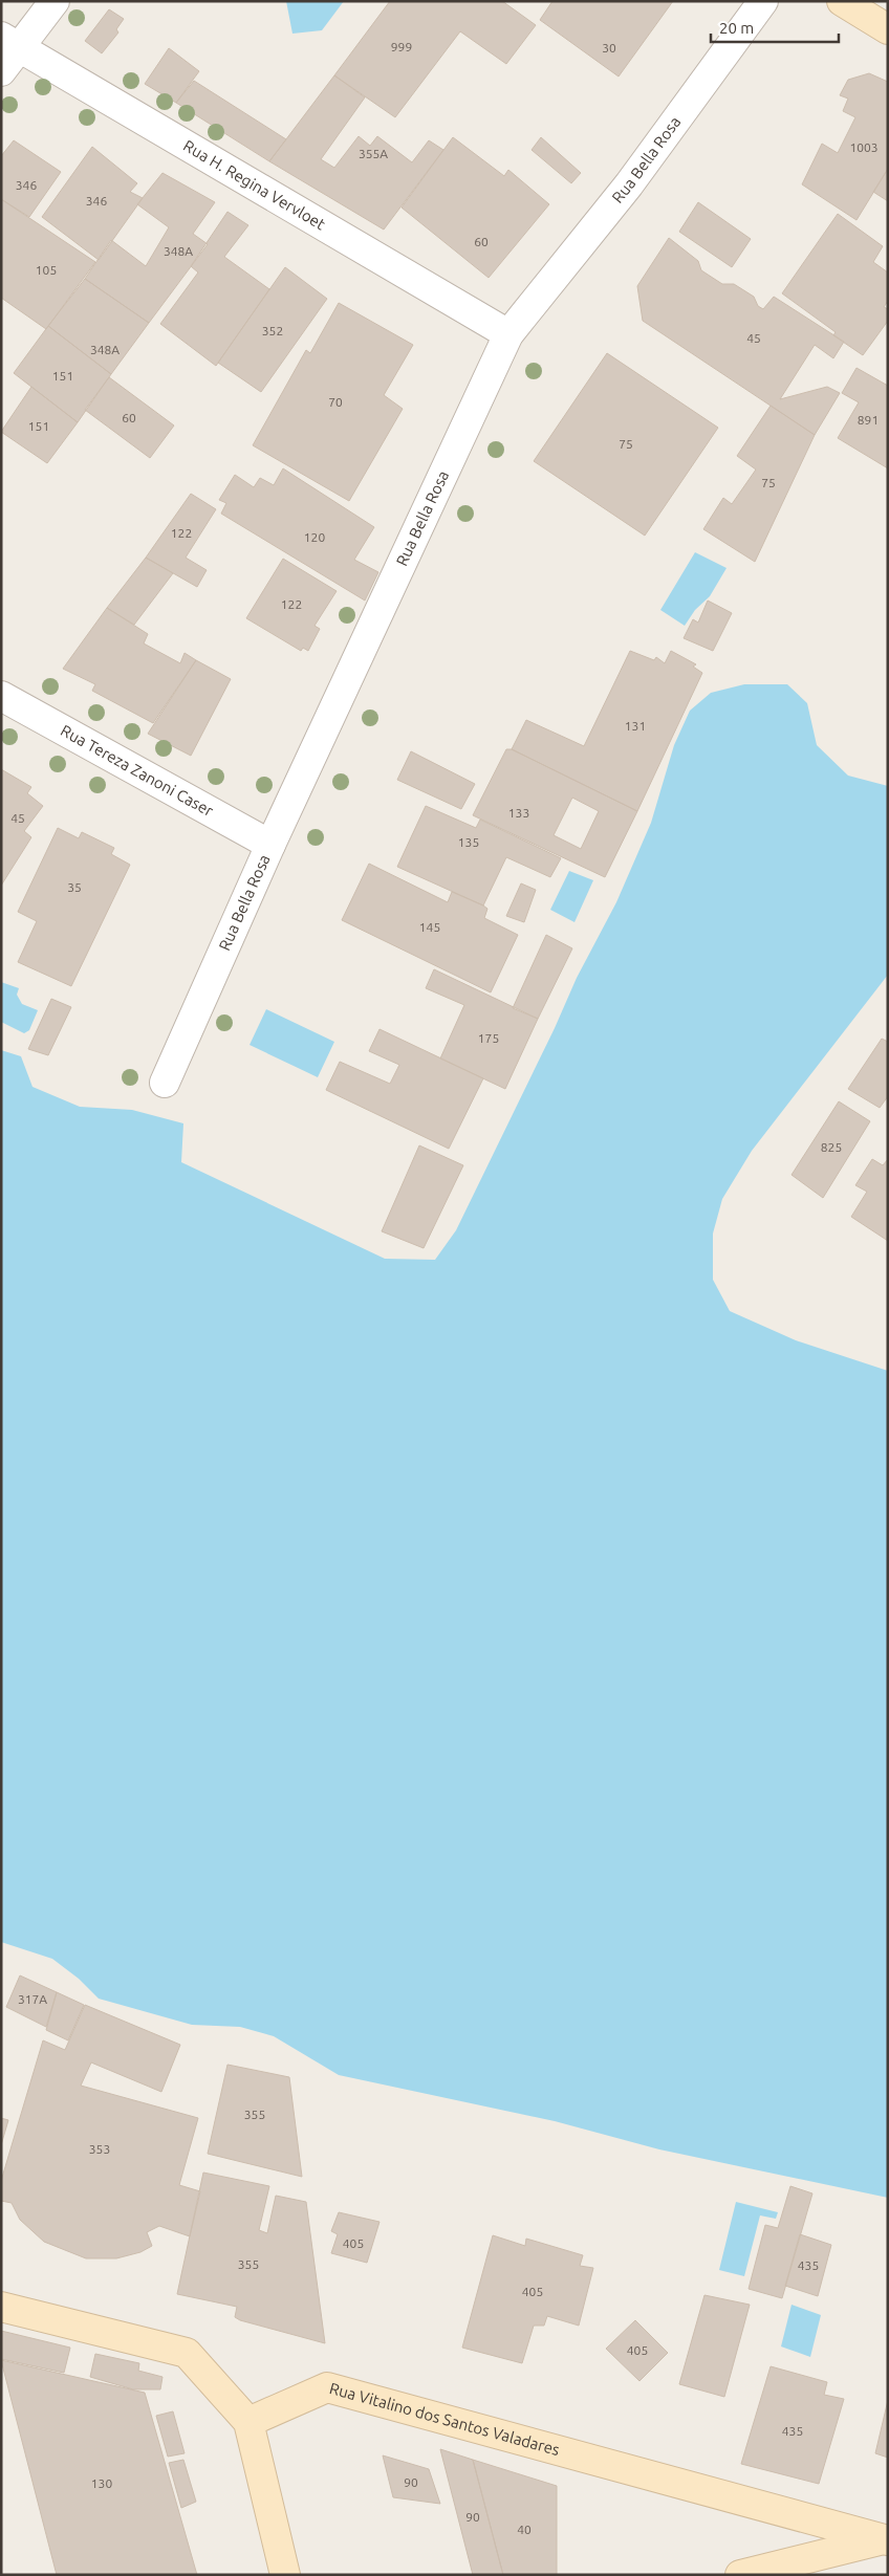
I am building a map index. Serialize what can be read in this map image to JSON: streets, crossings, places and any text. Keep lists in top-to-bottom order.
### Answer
{
  "streets": {
    "street": [
      "Rua Bella Rosa",
      "Rua H. Regina Vervloet",
      "Rua Tereza Zanoni Caser",
      "Rua Vitalino dos Santos Valadares"
    ]
  },
  "crossings": [
    ["Rua Bella Rosa", "Rua H. Regina Vervloet"],
    ["Rua Bella Rosa", "Rua Tereza Zanoni Caser"]
  ],
  "house_numbers": [
    "999",
    "30",
    "1003",
    "355A",
    "346",
    "346",
    "60",
    "348A",
    "105",
    "352",
    "45",
    "348A",
    "151",
    "70",
    "60",
    "891",
    "151",
    "75",
    "75",
    "122",
    "120",
    "122",
    "131",
    "133",
    "45",
    "135",
    "35",
    "145",
    "175",
    "825",
    "317A",
    "355",
    "353",
    "405",
    "355",
    "435",
    "405",
    "405",
    "435",
    "90",
    "130",
    "90",
    "40"
  ],
  "scale_bar": "20 m"
}
